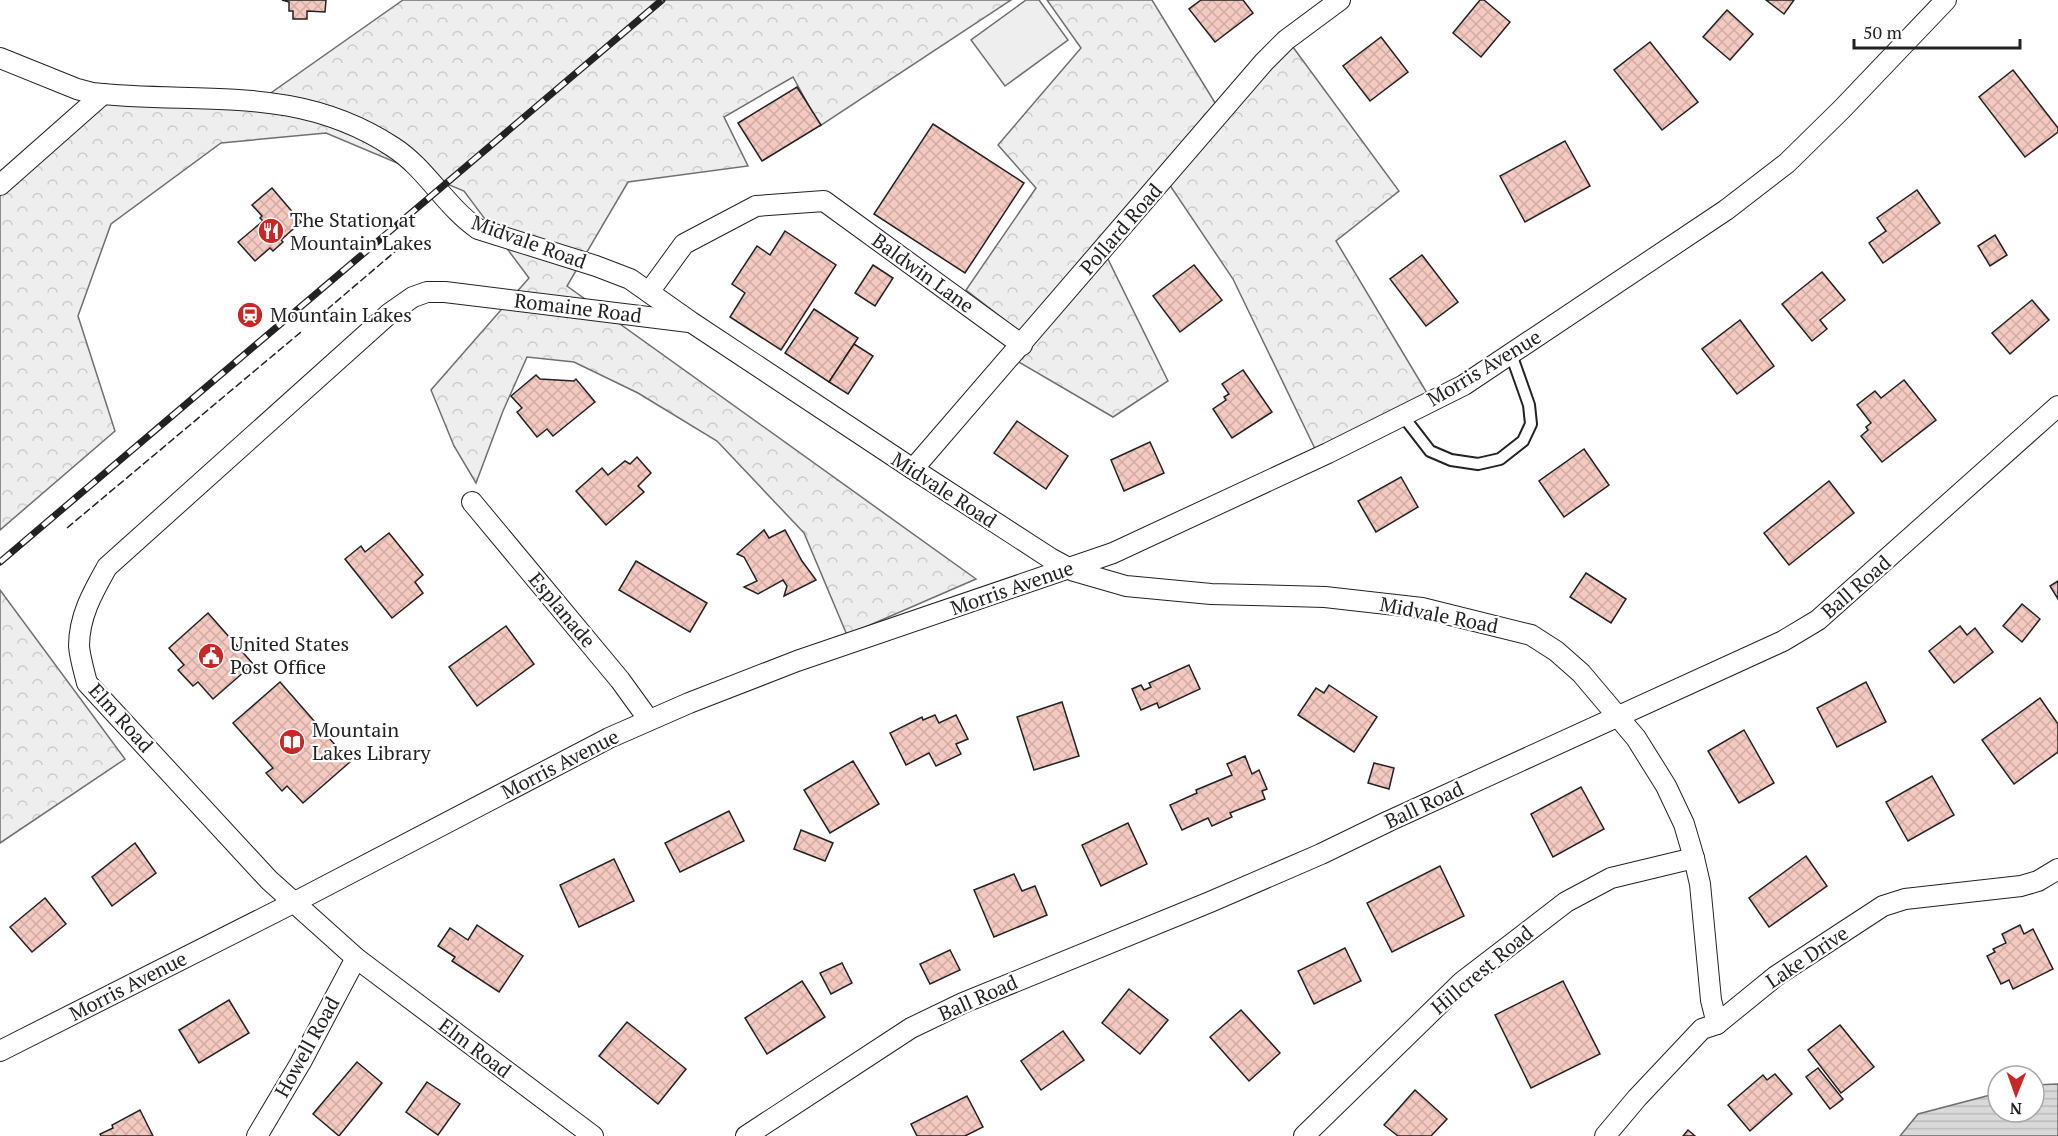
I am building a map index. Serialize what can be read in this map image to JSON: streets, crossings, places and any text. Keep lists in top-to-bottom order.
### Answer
{
  "streets": {
    "street": [
      "Pollard Road",
      "Midvale Road",
      "Baldwin Lane",
      "Romaine Road",
      "Morris Avenue",
      "Ball Road",
      "Esplanade",
      "Elm Road",
      "Lake Drive",
      "Hillcrest Road",
      "Howell Road"
    ]
  },
  "crossings": [
    ["Pollard Road", "Midvale Road"],
    ["Pollard Road", "Baldwin Lane"],
    ["Midvale Road", "Romaine Road"],
    ["Midvale Road", "Morris Avenue"],
    ["Midvale Road", "Ball Road"],
    ["Midvale Road", "Lake Drive"],
    ["Midvale Road", "Hillcrest Road"],
    ["Baldwin Lane", "Romaine Road"],
    ["Romaine Road", "Elm Road"],
    ["Morris Avenue", "Esplanade"],
    ["Morris Avenue", "Elm Road"],
    ["Elm Road", "Howell Road"]
  ],
  "places": {
    "restaurant": ["The Station at Mountain Lakes"],
    "station": ["Mountain Lakes"],
    "public building": ["United States Post Office"],
    "library": ["Mountain Lakes Library"]
  },
  "scale_bar": "50 m",
  "north": "bottom"
}
